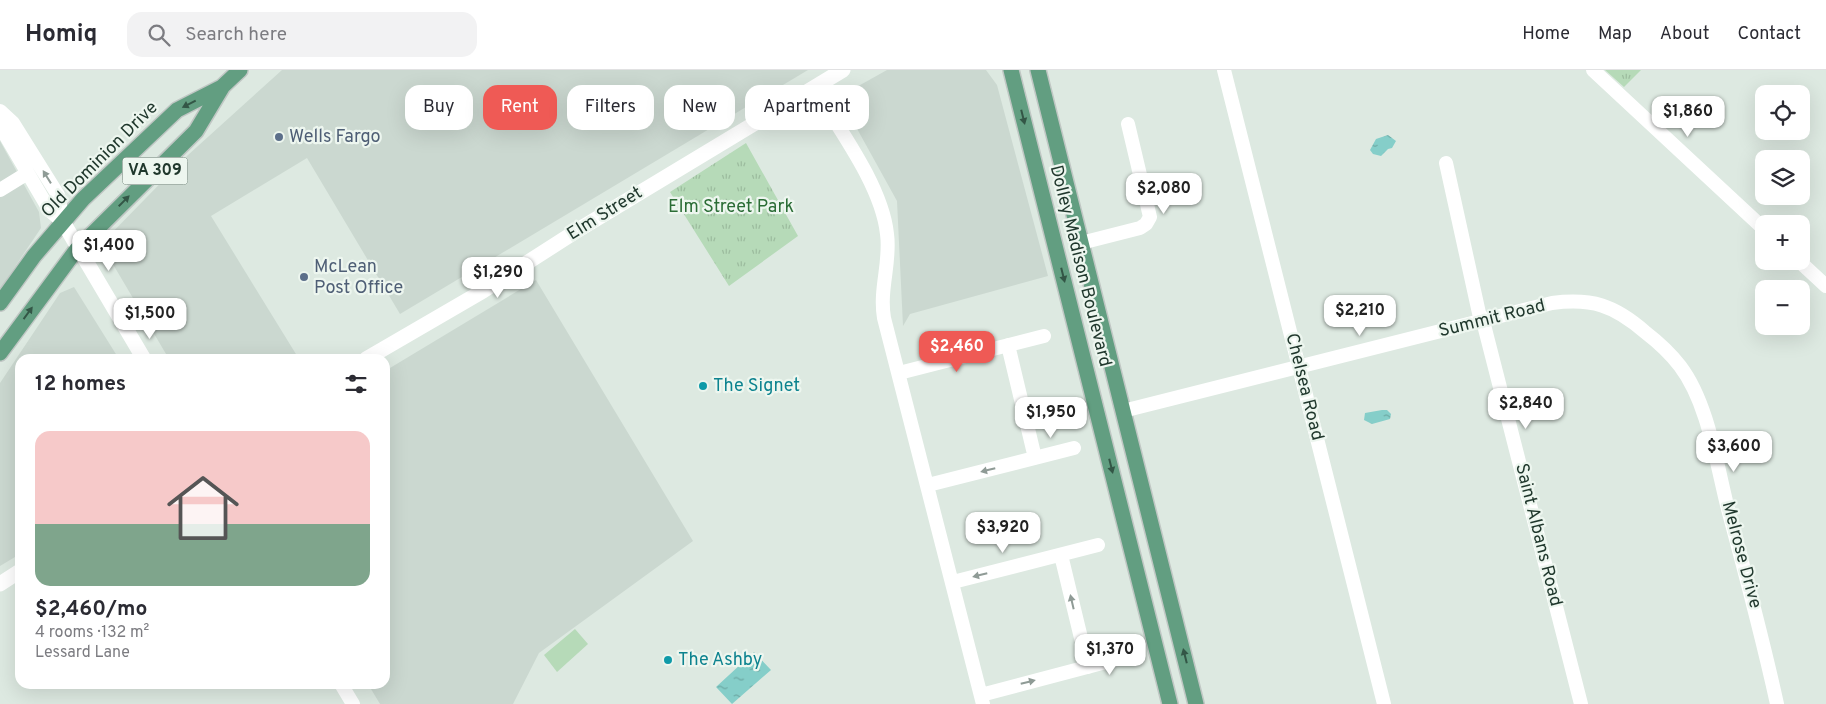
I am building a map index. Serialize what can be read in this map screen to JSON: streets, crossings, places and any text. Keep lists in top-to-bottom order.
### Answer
{
  "streets": {
    "main road": ["Old Dominion Drive", "VA 309", "Dolley Madison Boulevard"],
    "street": [
      "Elm Street",
      "Summit Road",
      "Chelsea Road",
      "Saint Albans Road",
      "Melrose Drive"
    ]
  },
  "crossings": [
    ["Dolley Madison Boulevard", "Summit Road"],
    ["Summit Road", "Chelsea Road"],
    ["Summit Road", "Saint Albans Road"],
    ["Summit Road", "Melrose Drive"]
  ],
  "parks": ["Elm Street Park"],
  "places": [
    "Wells Fargo",
    "McLean Post Office",
    "The Signet",
    "The Ashby"
  ],
  "page": {
    "header": "Homiq",
    "search": "Search here",
    "nav": [
      "Home",
      "Map",
      "About",
      "Contact"
    ],
    "map_buttons": ["+", "−"],
    "chip": [
      "Buy",
      "Rent",
      "Filters",
      "New",
      "Apartment"
    ],
    "price": [
      "$1,860",
      "$2,080",
      "$1,400",
      "$1,290",
      "$2,210",
      "$1,500",
      "$2,460",
      "$2,840",
      "$1,950",
      "$3,600",
      "$3,920",
      "$1,370"
    ],
    "heading": "12 homes",
    "list": [
      {
        "name": "$2,460/mo",
        "note": "4 rooms · 132 m² · Lessard Lane"
      }
    ]
  }
}
